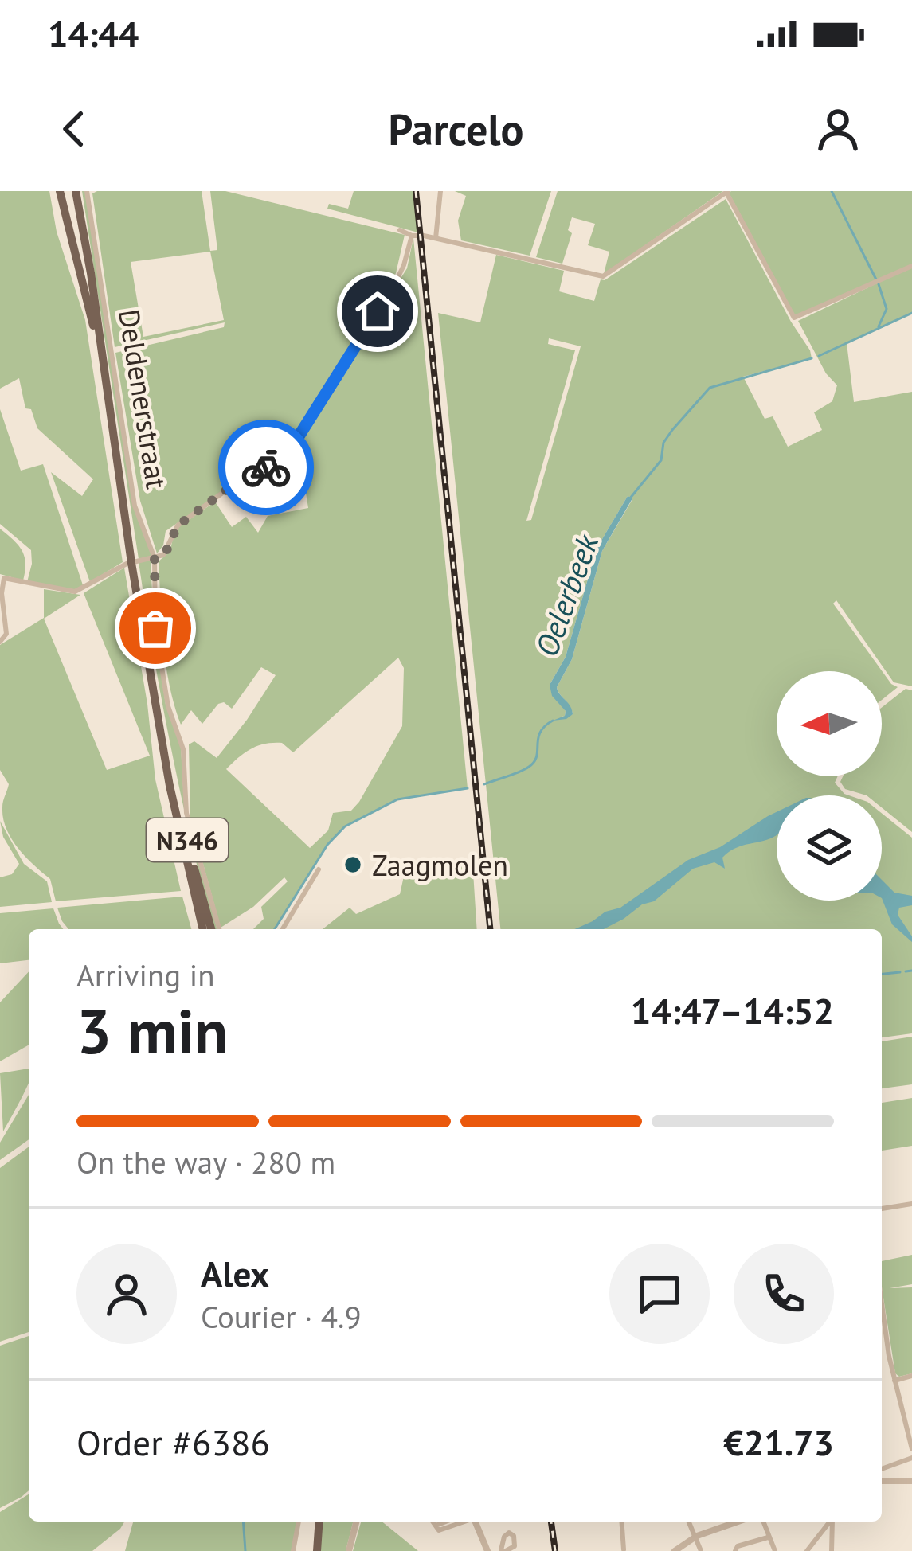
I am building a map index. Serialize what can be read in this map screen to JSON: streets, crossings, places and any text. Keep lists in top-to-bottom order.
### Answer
{
  "streets": {
    "main road": ["Deldenerstraat", "N346"]
  },
  "water": ["Oelerbeek"],
  "places": ["Zaagmolen"],
  "north": "left",
  "page": {
    "status": "14:44",
    "header": "Parcelo",
    "heading": ["3 min", "Arriving in", "14:47–14:52"],
    "panel": [
      "Alex",
      "Courier · 4.9",
      "Order #6386",
      "€21.73"
    ],
    "bar": "On the way · 280 m"
  }
}
